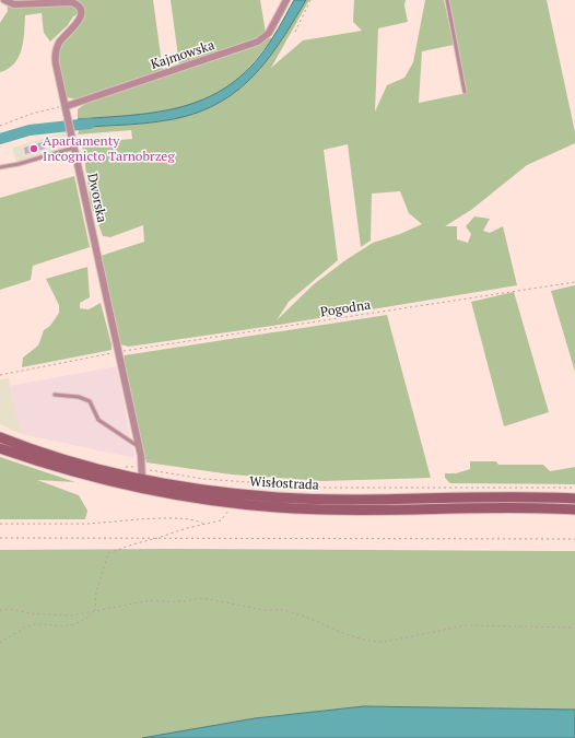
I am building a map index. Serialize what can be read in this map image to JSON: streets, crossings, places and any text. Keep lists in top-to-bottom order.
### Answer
{
  "streets": {
    "main road": ["Wisłostrada"],
    "street": ["Kajmowska", "Dworska"],
    "path": ["Pogodna"]
  },
  "crossings": [
    ["Kajmowska", "Dworska"],
    ["Dworska", "Pogodna"],
    ["Dworska", "Wisłostrada"]
  ],
  "places": ["Apartamenty Incognicto Tarnobrzeg"]
}
